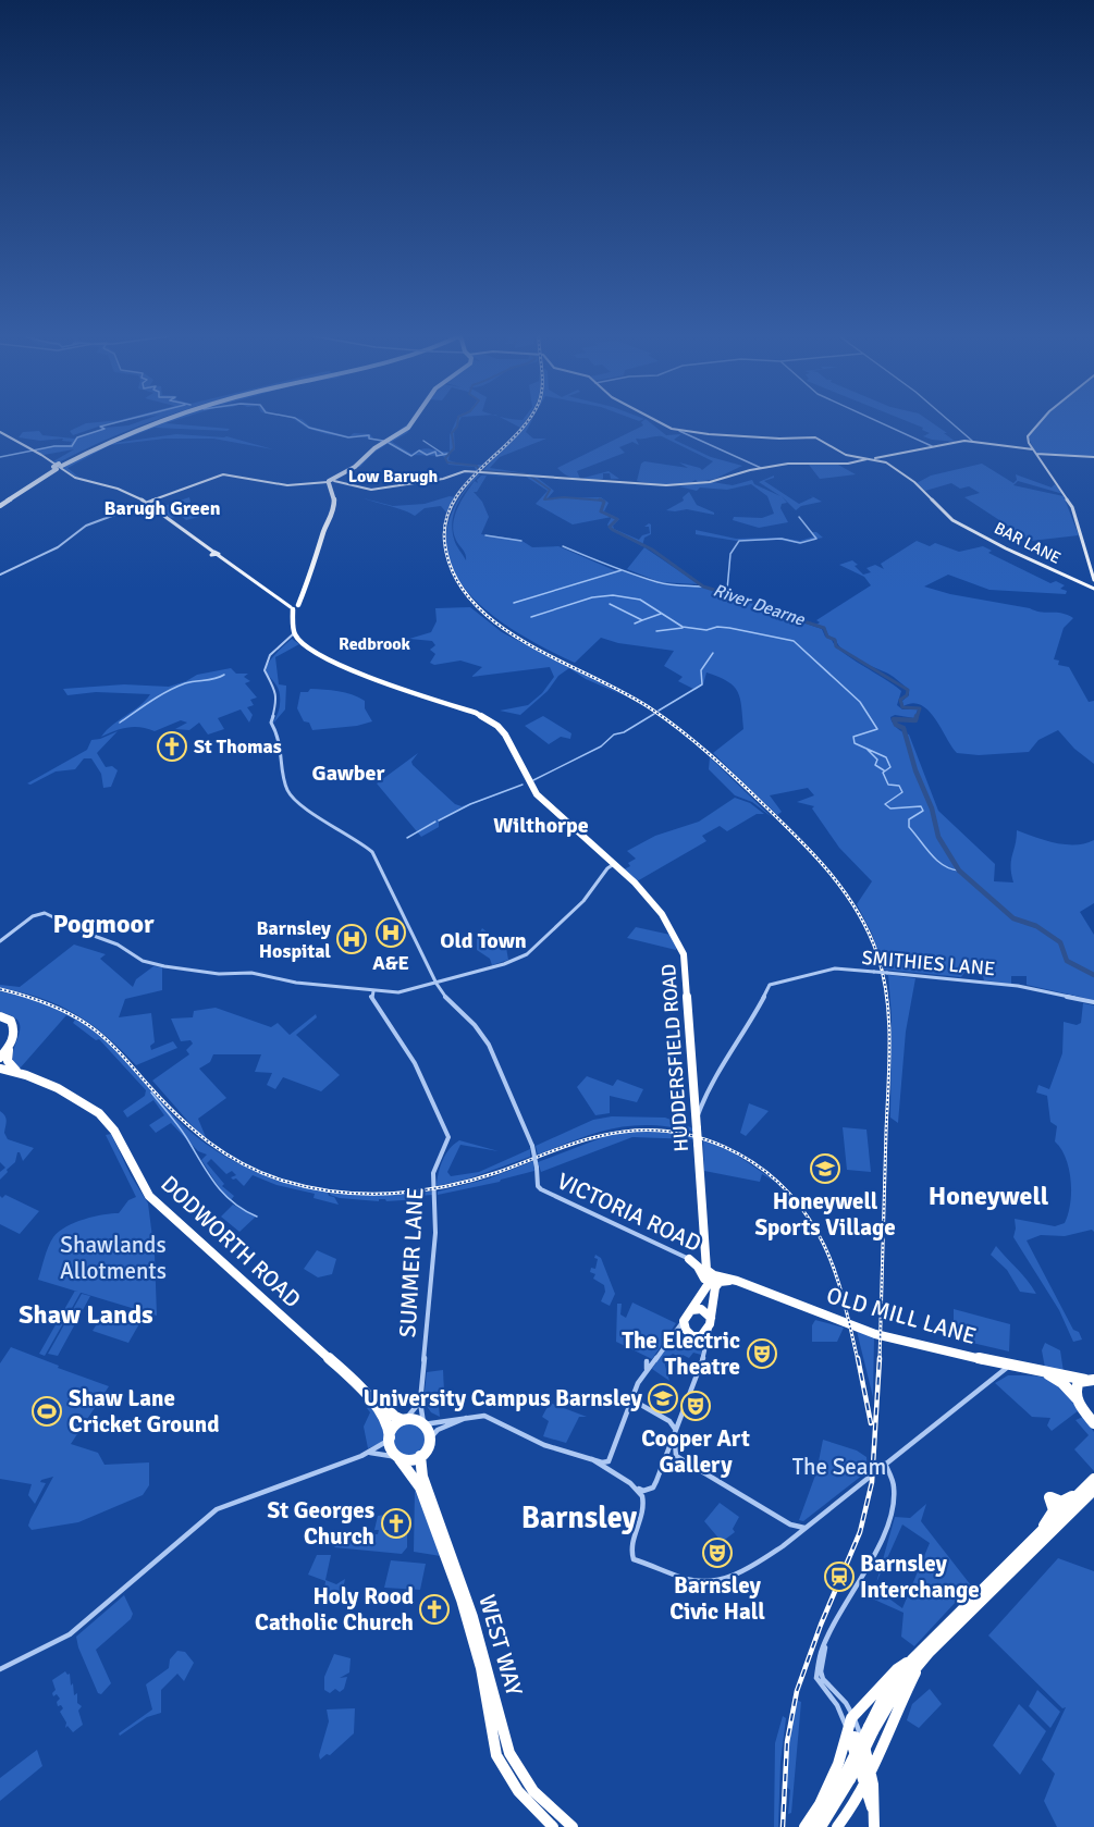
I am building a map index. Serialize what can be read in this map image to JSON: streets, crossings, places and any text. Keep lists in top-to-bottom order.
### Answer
{
  "streets": {
    "highway": [
      "HUDDERSFIELD ROAD",
      "DODWORTH ROAD",
      "OLD MILL LANE",
      "WEST WAY"
    ],
    "main road": ["BAR LANE"],
    "street": ["SMITHIES LANE", "VICTORIA ROAD", "SUMMER LANE"]
  },
  "crossings": [
    ["SMITHIES LANE", "HUDDERSFIELD ROAD"],
    ["HUDDERSFIELD ROAD", "VICTORIA ROAD"],
    ["HUDDERSFIELD ROAD", "OLD MILL LANE"],
    ["VICTORIA ROAD", "OLD MILL LANE"],
    ["SUMMER LANE", "WEST WAY"]
  ],
  "districts": [
    "Low Barugh",
    "Barugh Green",
    "Redbrook",
    "Gawber",
    "Wilthorpe",
    "Pogmoor",
    "Old Town",
    "Honeywell",
    "Shaw Lands",
    "Barnsley"
  ],
  "water": ["River Dearne"],
  "parks": ["Shawlands Allotments", "The Seam"],
  "places": {
    "church": ["St Thomas", "St Georges Church", "Holy Rood Catholic Church"],
    "hospital": ["A&E", "Barnsley Hospital"],
    "school or university": ["Honeywell Sports Village", "University Campus Barnsley"],
    "theatre": ["The Electric Theatre", "Cooper Art Gallery", "Barnsley Civic Hall"],
    "sports": ["Shaw Lane Cricket Ground"],
    "station": ["Barnsley Interchange"]
  }
}
